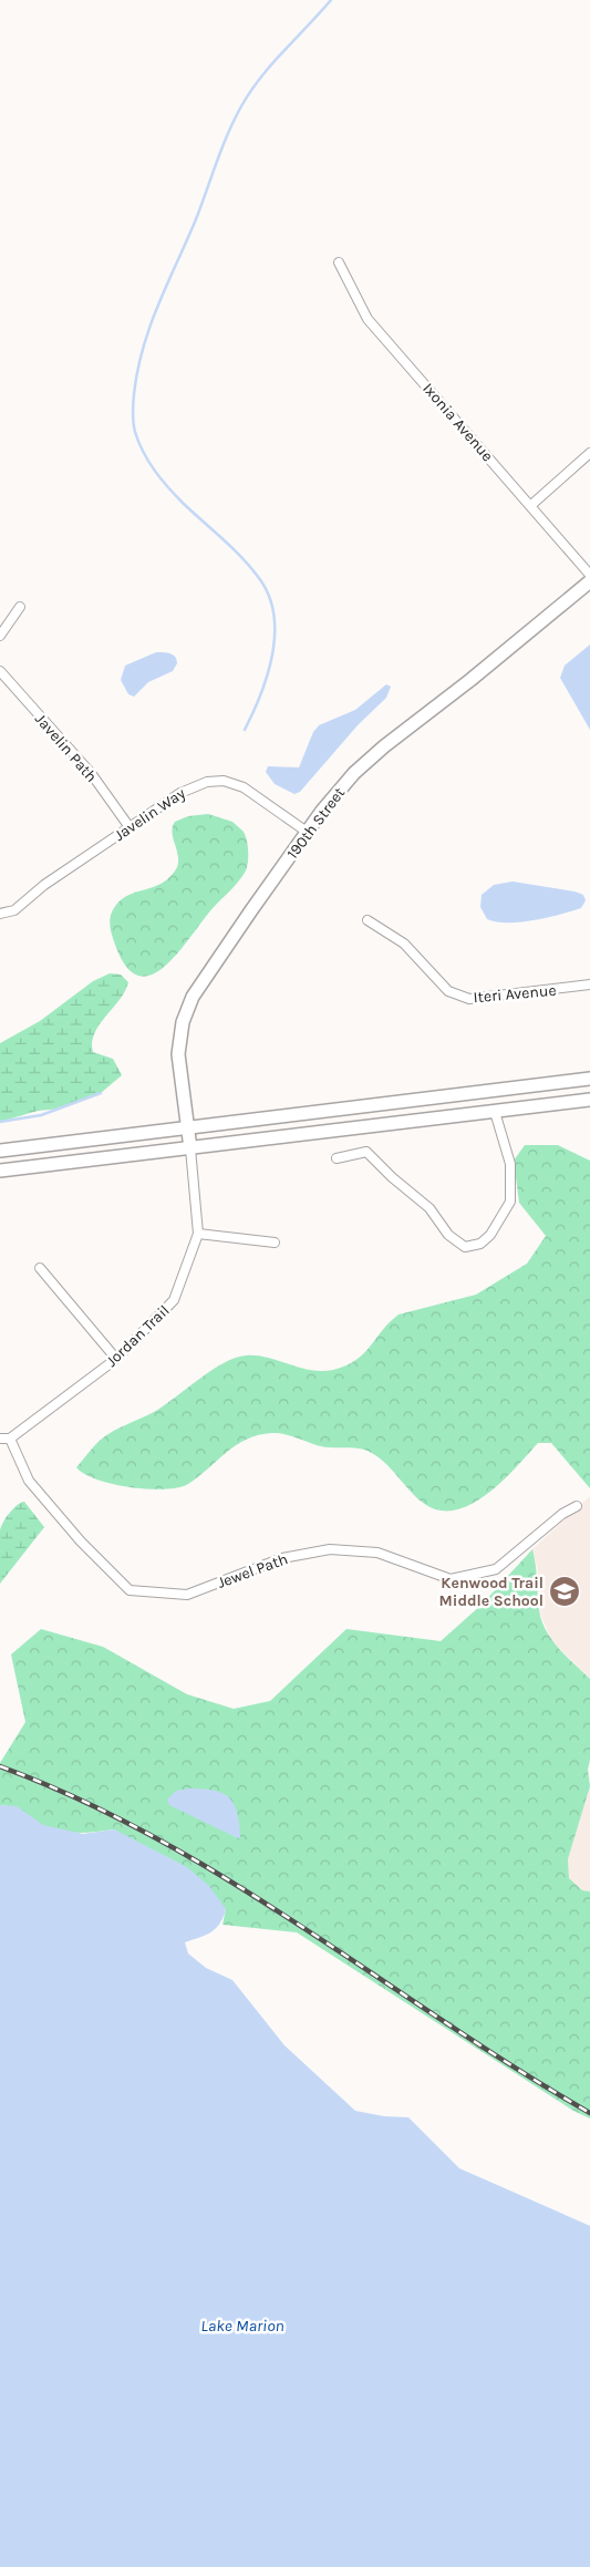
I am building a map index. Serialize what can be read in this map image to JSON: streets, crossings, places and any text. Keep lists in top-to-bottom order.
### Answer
{
  "streets": {
    "main road": ["190th Street"],
    "street": [
      "Ixonia Avenue",
      "Javelin Path",
      "Javelin Way",
      "Iteri Avenue",
      "Jordan Trail",
      "Jewel Path"
    ]
  },
  "crossings": [
    ["Javelin Path", "Javelin Way"],
    ["Javelin Way", "190th Street"],
    ["190th Street", "Jordan Trail"],
    ["Jordan Trail", "Jewel Path"]
  ],
  "water": ["Lake Marion"],
  "places": {
    "school or university": ["Kenwood Trail Middle School"]
  }
}
